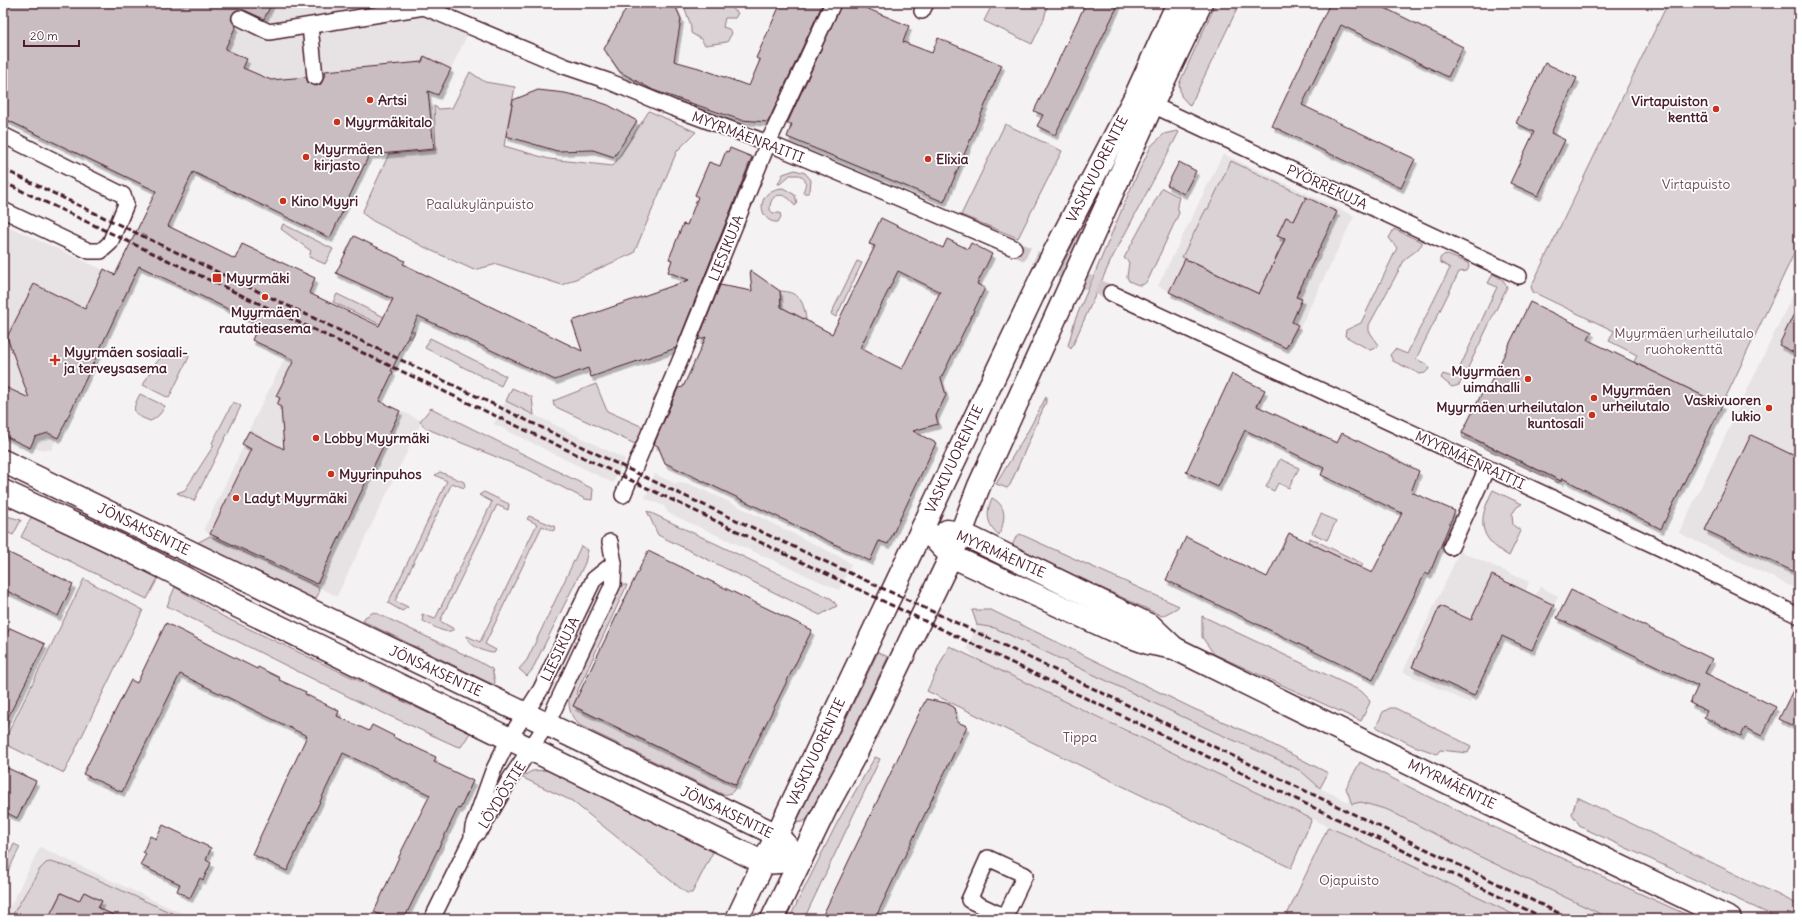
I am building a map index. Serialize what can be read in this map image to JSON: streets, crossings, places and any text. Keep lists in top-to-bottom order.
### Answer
{
  "streets": {
    "main road": ["VASKIVUORENTIE", "JÖNSAKSENTIE", "MYYRMÄENTIE"],
    "street": [
      "MYYRMÄENRAITTI",
      "PYÖRREKUJA",
      "LIESIKUJA",
      "LÖYDÖSTIE"
    ]
  },
  "crossings": [
    ["MYYRMÄENRAITTI", "LIESIKUJA"],
    ["VASKIVUORENTIE", "PYÖRREKUJA"],
    ["VASKIVUORENTIE", "JÖNSAKSENTIE"],
    ["VASKIVUORENTIE", "MYYRMÄENTIE"],
    ["LIESIKUJA", "JÖNSAKSENTIE"],
    ["LIESIKUJA", "LÖYDÖSTIE"],
    ["JÖNSAKSENTIE", "LÖYDÖSTIE"]
  ],
  "parks": [
    "Virtapuisto",
    "Paalukylänpuisto",
    "Myyrmäen urheilutalo ruohokenttä",
    "Tippa",
    "Ojapuisto"
  ],
  "places": {
    "other": [
      "Artsi",
      "Virtapuiston kenttä",
      "Myyrmäkitalo",
      "Myyrmäen kirjasto",
      "Elixia",
      "Kino Myyri",
      "Myyrmäen rautatieasema",
      "Myyrmäen uimahalli",
      "Myyrmäen urheilutalo",
      "Vaskivuoren lukio",
      "Myyrmäen urheilutalon kuntosali",
      "Lobby Myyrmäki",
      "Myyrinpuhos",
      "Ladyt Myyrmäki"
    ],
    "transit": ["Myyrmäki"],
    "health": ["Myyrmäen sosiaali- ja terveysasema"]
  },
  "scale_bar": "20 m"
}
